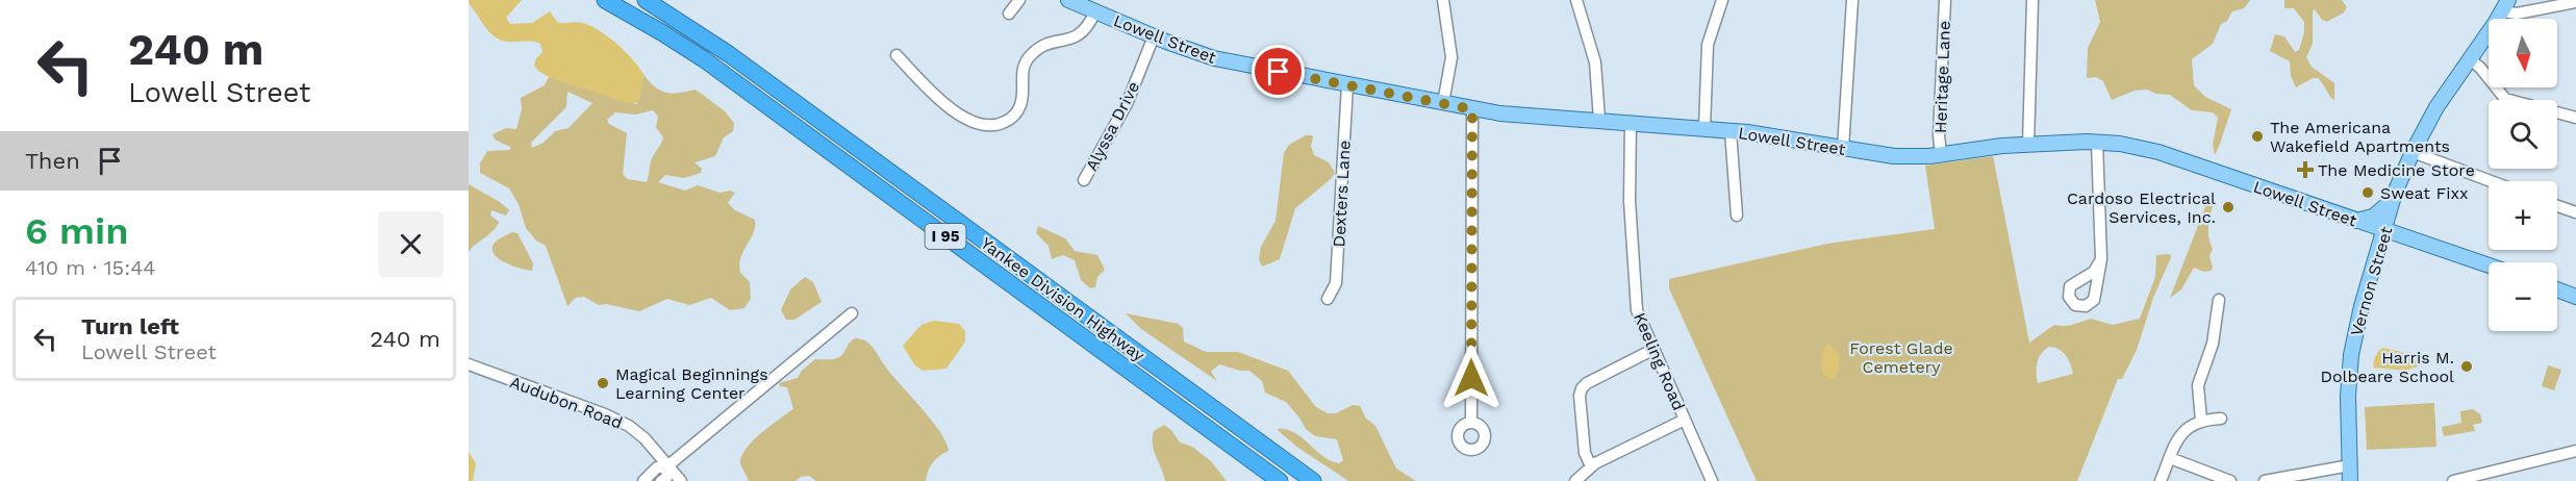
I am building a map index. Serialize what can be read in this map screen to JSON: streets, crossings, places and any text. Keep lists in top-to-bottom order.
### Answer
{
  "streets": {
    "highway": ["I 95", "Yankee Division Highway"],
    "main road": ["Lowell Street", "Vernon Street"],
    "street": [
      "Heritage Lane",
      "Alyssa Drive",
      "Dexters Lane",
      "Keeling Road",
      "Audubon Road"
    ]
  },
  "crossings": [
    ["Lowell Street", "Heritage Lane"],
    ["Lowell Street", "Alyssa Drive"],
    ["Lowell Street", "Dexters Lane"],
    ["Lowell Street", "Vernon Street"],
    ["Lowell Street", "Keeling Road"]
  ],
  "parks": ["Forest Glade Cemetery"],
  "places": {
    "other": [
      "The Americana Wakefield Apartments",
      "Sweat Fixx",
      "Cardoso Electrical Services, Inc.",
      "Harris M. Dolbeare School",
      "Magical Beginnings Learning Center"
    ],
    "health": ["The Medicine Store"]
  },
  "north": "bottom",
  "page": {
    "turn": ["240 m", "Lowell Street"],
    "map_buttons": ["+", "−"],
    "then": "Then",
    "heading": ["6 min", "410 m · 15:44"],
    "list": [
      {
        "name": "Turn left",
        "note": "Lowell Street",
        "value": "240 m"
      }
    ]
  }
}
